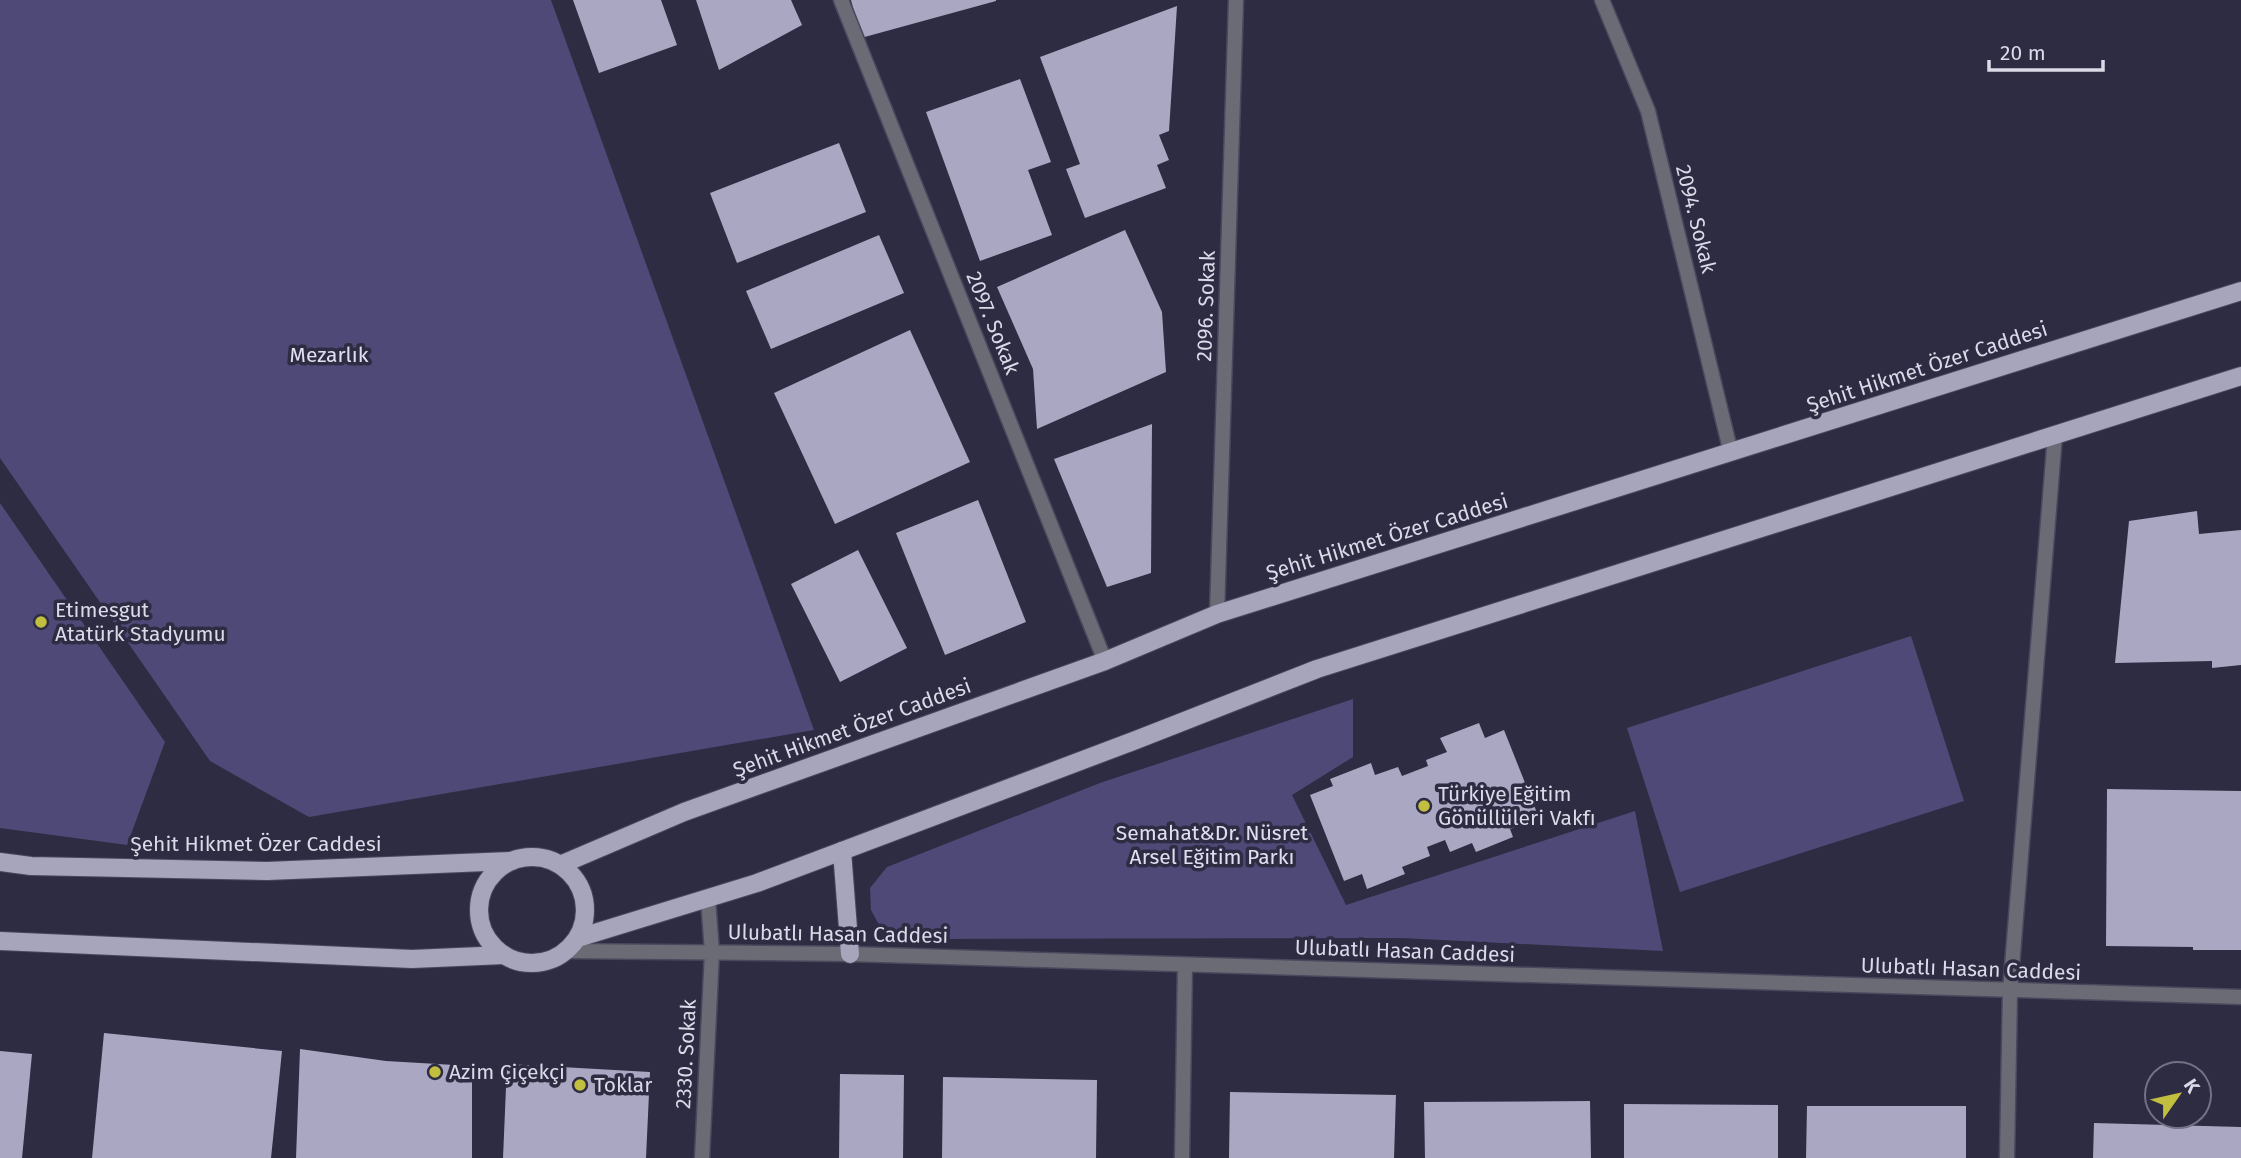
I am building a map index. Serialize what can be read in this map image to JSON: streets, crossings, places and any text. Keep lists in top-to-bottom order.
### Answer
{
  "streets": {
    "main road": ["Şehit Hikmet Özer Caddesi"],
    "street": [
      "2094. Sokak",
      "2096. Sokak",
      "2097. Sokak",
      "Ulubatlı Hasan Caddesi",
      "2330. Sokak"
    ]
  },
  "crossings": [
    ["2094. Sokak", "Şehit Hikmet Özer Caddesi"],
    ["2096. Sokak", "Şehit Hikmet Özer Caddesi"],
    ["2097. Sokak", "Şehit Hikmet Özer Caddesi"],
    ["Şehit Hikmet Özer Caddesi", "Ulubatlı Hasan Caddesi"],
    ["Ulubatlı Hasan Caddesi", "2330. Sokak"]
  ],
  "parks": ["Mezarlık", "Semahat&Dr. Nüsret Arsel Eğitim Parkı"],
  "places": [
    "Etimesgut Atatürk Stadyumu",
    "Türkiye Eğitim Gönüllüleri Vakfı",
    "Azim Çiçekçi",
    "Toklar"
  ],
  "scale_bar": "20 m",
  "north": "top right"
}
